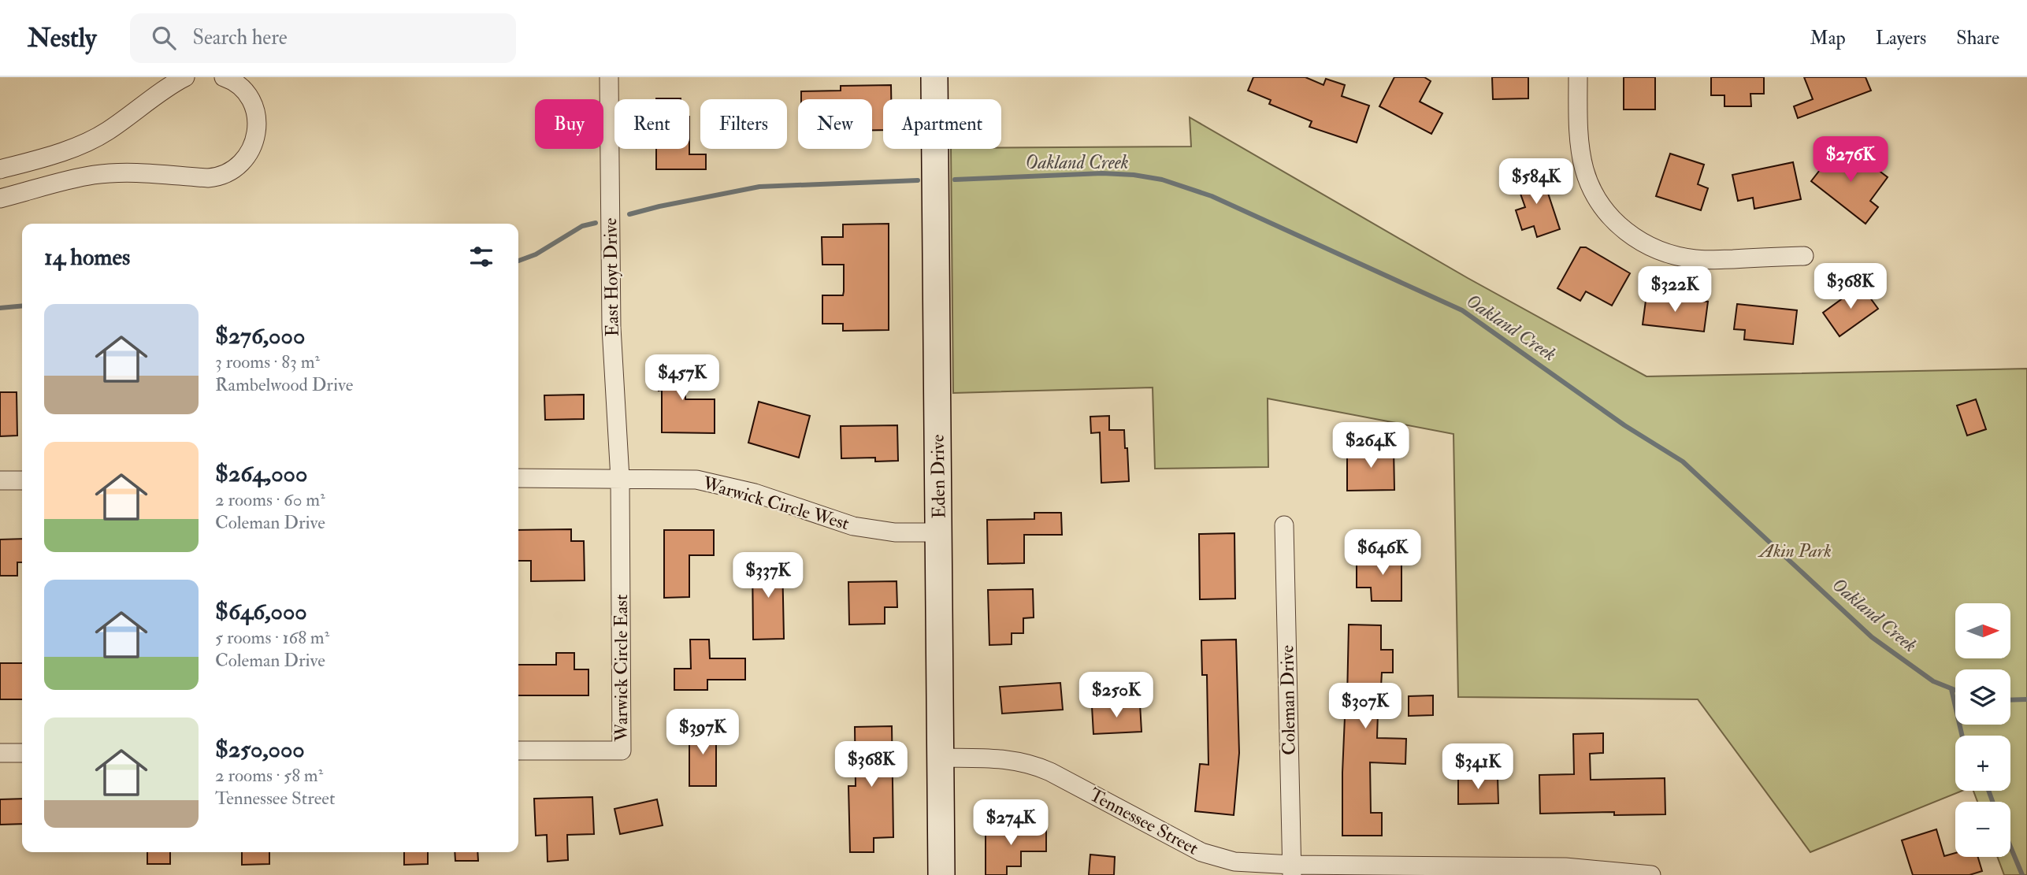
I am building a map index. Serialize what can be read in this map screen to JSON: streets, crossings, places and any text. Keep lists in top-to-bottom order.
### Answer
{
  "streets": {
    "street": [
      "East Hoyt Drive",
      "Eden Drive",
      "Warwick Circle West",
      "Warwick Circle East",
      "Coleman Drive",
      "Tennessee Street"
    ]
  },
  "crossings": [
    ["East Hoyt Drive", "Warwick Circle West"],
    ["East Hoyt Drive", "Warwick Circle East"],
    ["Eden Drive", "Warwick Circle West"],
    ["Eden Drive", "Tennessee Street"],
    ["Warwick Circle West", "Warwick Circle East"],
    ["Coleman Drive", "Tennessee Street"]
  ],
  "water": ["Oakland Creek"],
  "parks": ["Akin Park"],
  "north": "right",
  "page": {
    "header": "Nestly",
    "search": "Search here",
    "nav": ["Map", "Layers", "Share"],
    "chip": [
      "Buy",
      "Rent",
      "Filters",
      "New",
      "Apartment"
    ],
    "price": [
      "$276K",
      "$584K",
      "$368K",
      "$322K",
      "$457K",
      "$264K",
      "$646K",
      "$337K",
      "$250K",
      "$307K",
      "$397K",
      "$368K",
      "$341K",
      "$274K"
    ],
    "heading": "14 homes",
    "list": [
      {
        "name": "$276,000",
        "note": "3 rooms · 83 m² · Rambelwood Drive"
      },
      {
        "name": "$264,000",
        "note": "2 rooms · 60 m² · Coleman Drive"
      },
      {
        "name": "$646,000",
        "note": "5 rooms · 168 m² · Coleman Drive"
      },
      {
        "name": "$250,000",
        "note": "2 rooms · 58 m² · Tennessee Street"
      }
    ],
    "map_buttons": ["+", "−"]
  }
}
